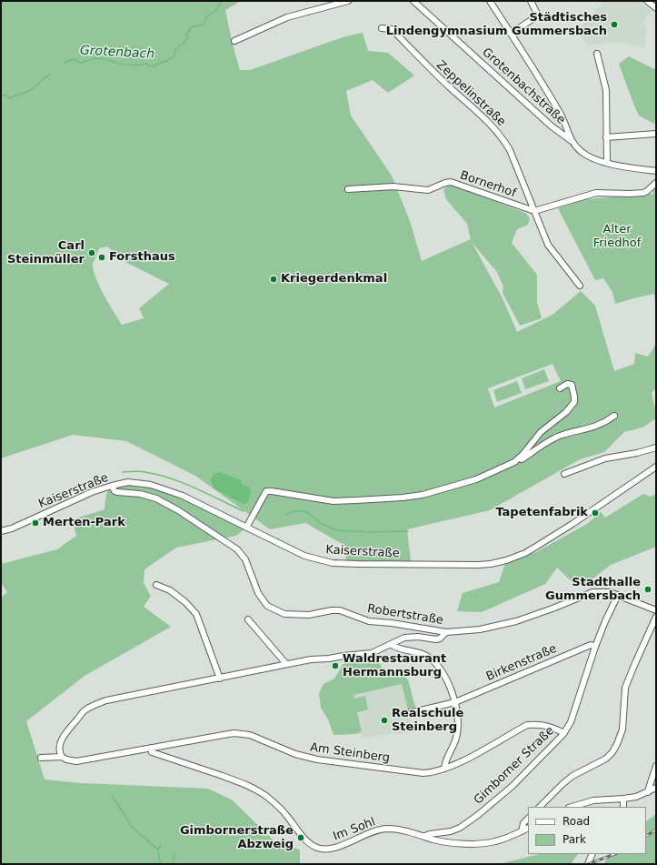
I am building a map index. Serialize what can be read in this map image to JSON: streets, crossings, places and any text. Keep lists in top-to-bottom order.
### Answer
{
  "streets": {
    "street": [
      "Grotenbachstraße",
      "Zeppelinstraße",
      "Bornerhof",
      "Kaiserstraße",
      "Robertstraße",
      "Birkenstraße",
      "Am Steinberg",
      "Gimborner Straße",
      "Im Sohl"
    ]
  },
  "crossings": [
    ["Zeppelinstraße", "Bornerhof"],
    ["Kaiserstraße", "Robertstraße"],
    ["Robertstraße", "Gimborner Straße"],
    ["Birkenstraße", "Gimborner Straße"],
    ["Am Steinberg", "Gimborner Straße"],
    ["Am Steinberg", "Im Sohl"],
    ["Gimborner Straße", "Im Sohl"]
  ],
  "water": ["Grotenbach"],
  "parks": ["Alter Friedhof"],
  "places": [
    "Städtisches Lindengymnasium Gummersbach",
    "Carl Steinmüller",
    "Forsthaus",
    "Kriegerdenkmal",
    "Tapetenfabrik",
    "Merten-Park",
    "Stadthalle Gummersbach",
    "Waldrestaurant Hermannsburg",
    "Realschule Steinberg",
    "Gimbornerstraße Abzweig"
  ],
  "legend": ["Road", "Park"]
}
